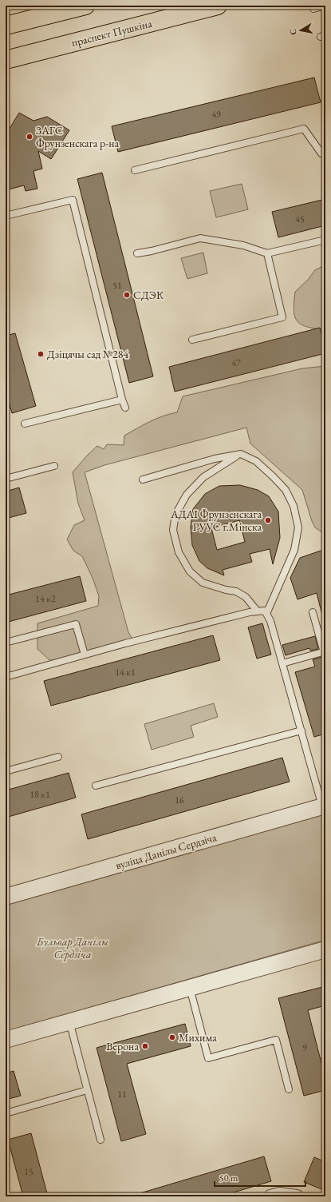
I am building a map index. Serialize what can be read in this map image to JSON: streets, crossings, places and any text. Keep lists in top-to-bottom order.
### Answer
{
  "streets": {
    "main road": ["праспект Пушкіна"],
    "street": ["вуліца Данілы Сердзіча"]
  },
  "parks": ["Бульвар Данілы Сердзіча"],
  "places": [
    "ЗАГС Фрунзенскага р-на",
    "СДЭК",
    "Дзіцячы сад №284",
    "АДАІ Фрунзенскага РУУС г.Мінска",
    "Михима",
    "Верона"
  ],
  "house_numbers": [
    "49",
    "45",
    "51",
    "47",
    "14 к2",
    "14 к1",
    "18 к1",
    "16",
    "9",
    "11",
    "15"
  ],
  "scale_bar": "50 m",
  "north": "left"
}
